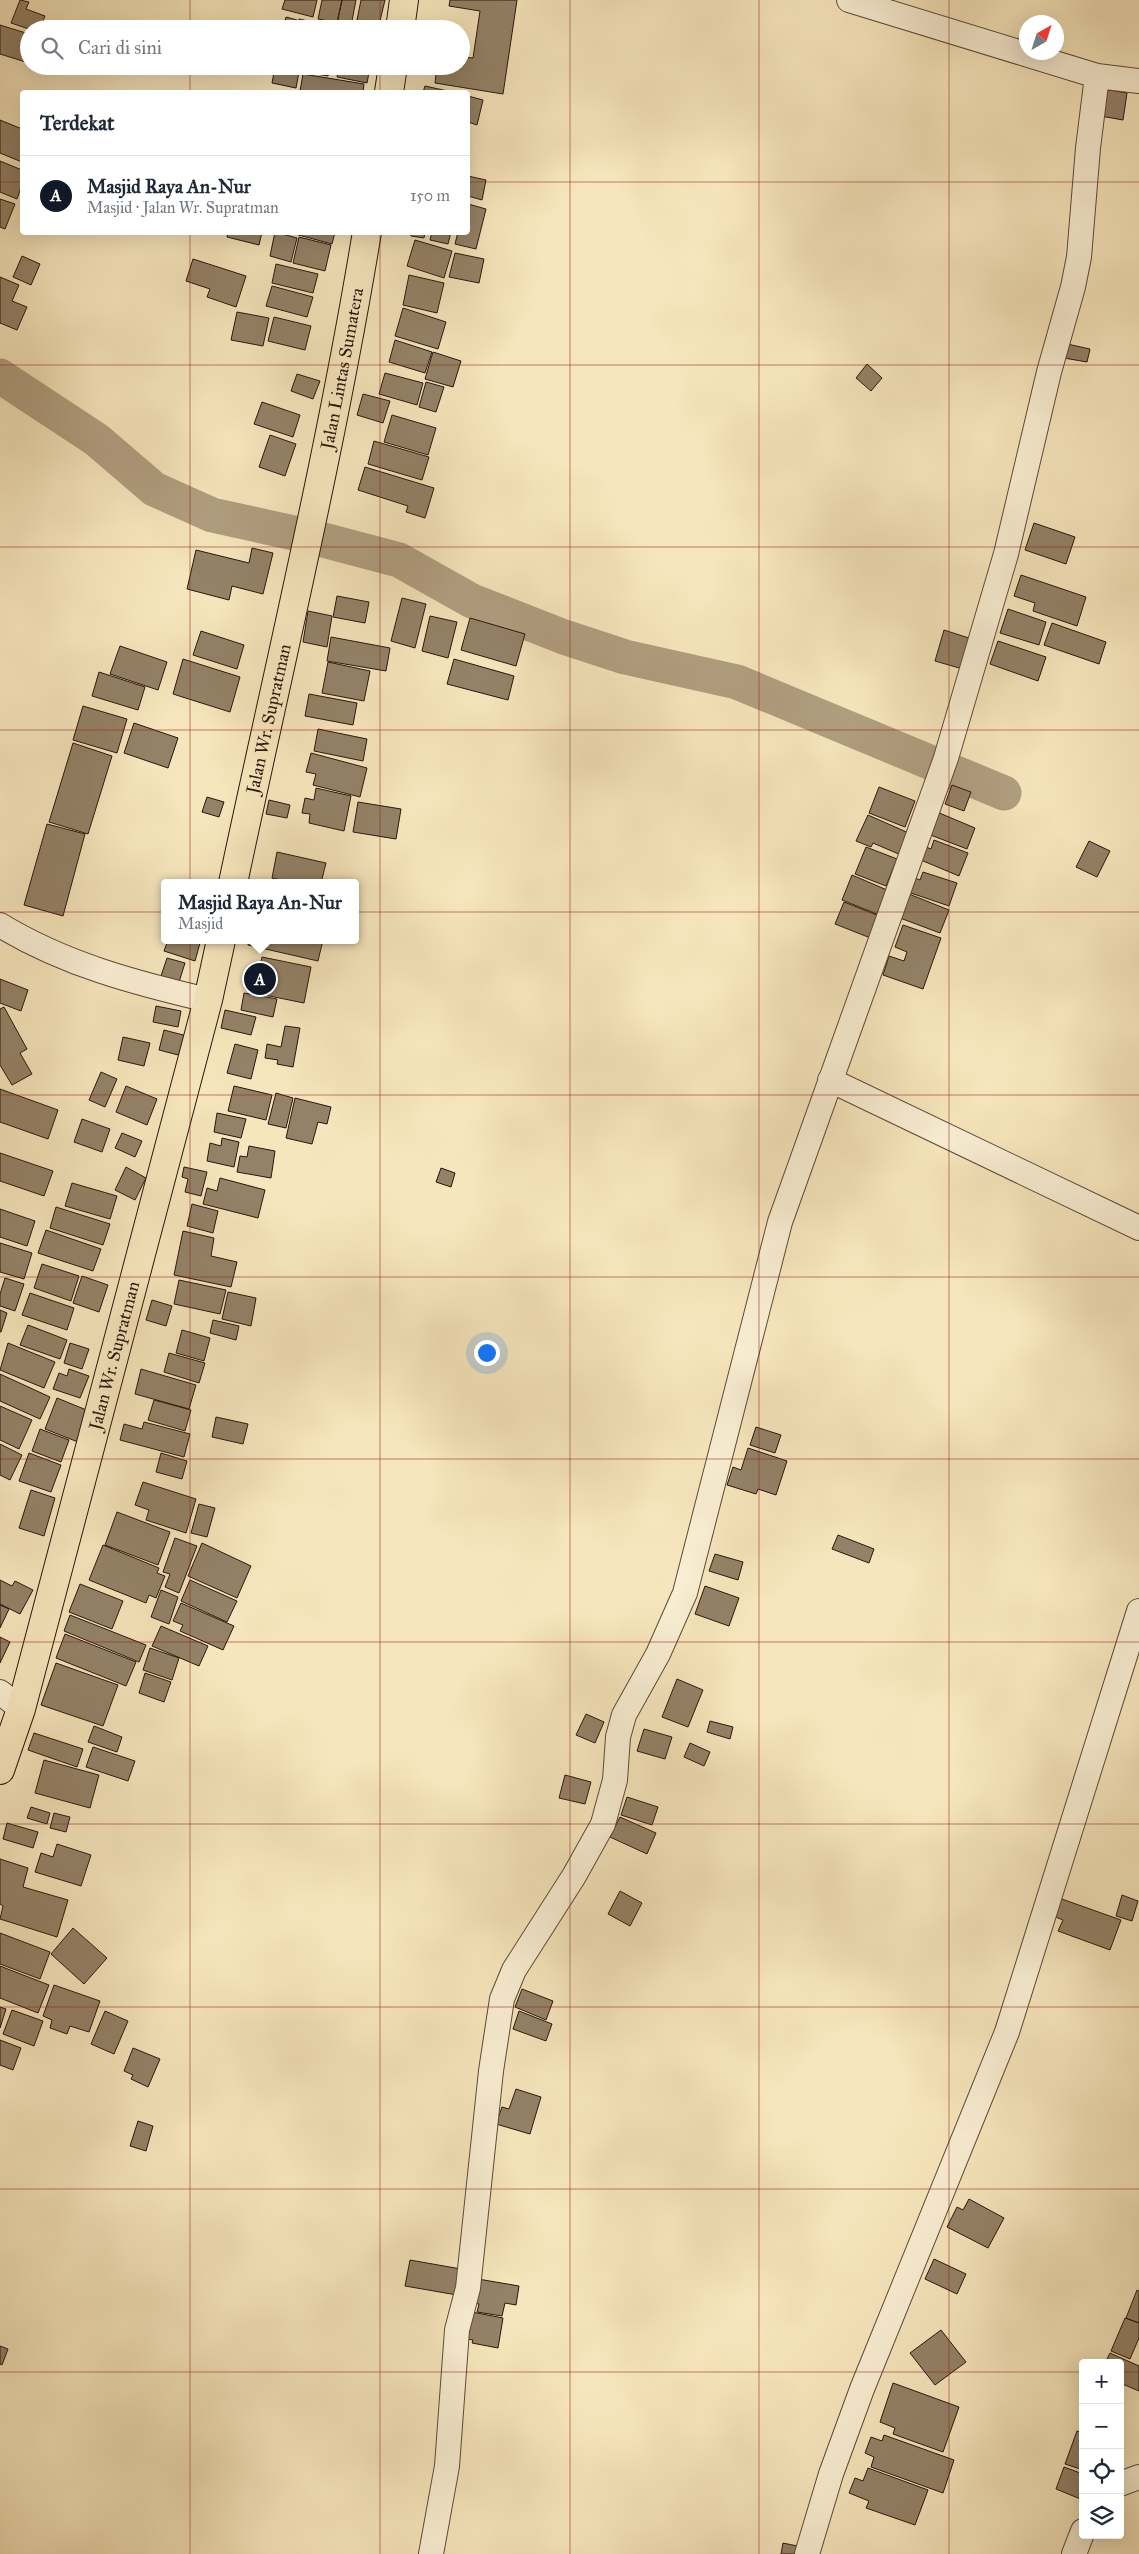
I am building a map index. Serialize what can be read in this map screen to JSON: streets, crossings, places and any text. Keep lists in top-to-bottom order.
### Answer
{
  "streets": {
    "main road": ["Jalan Lintas Sumatera", "Jalan Wr. Supratman"]
  },
  "crossings": [
    ["Jalan Lintas Sumatera", "Jalan Wr. Supratman"]
  ],
  "north": "top right",
  "page": {
    "search": "Cari di sini",
    "heading": "Terdekat",
    "list": [
      {
        "mark": "A",
        "name": "Masjid Raya An-Nur",
        "note": "Masjid · Jalan Wr. Supratman",
        "value": "150 m"
      }
    ],
    "popup": ["Masjid Raya An-Nur", "Masjid"],
    "pins": "A",
    "map_buttons": ["+", "−"]
  }
}
